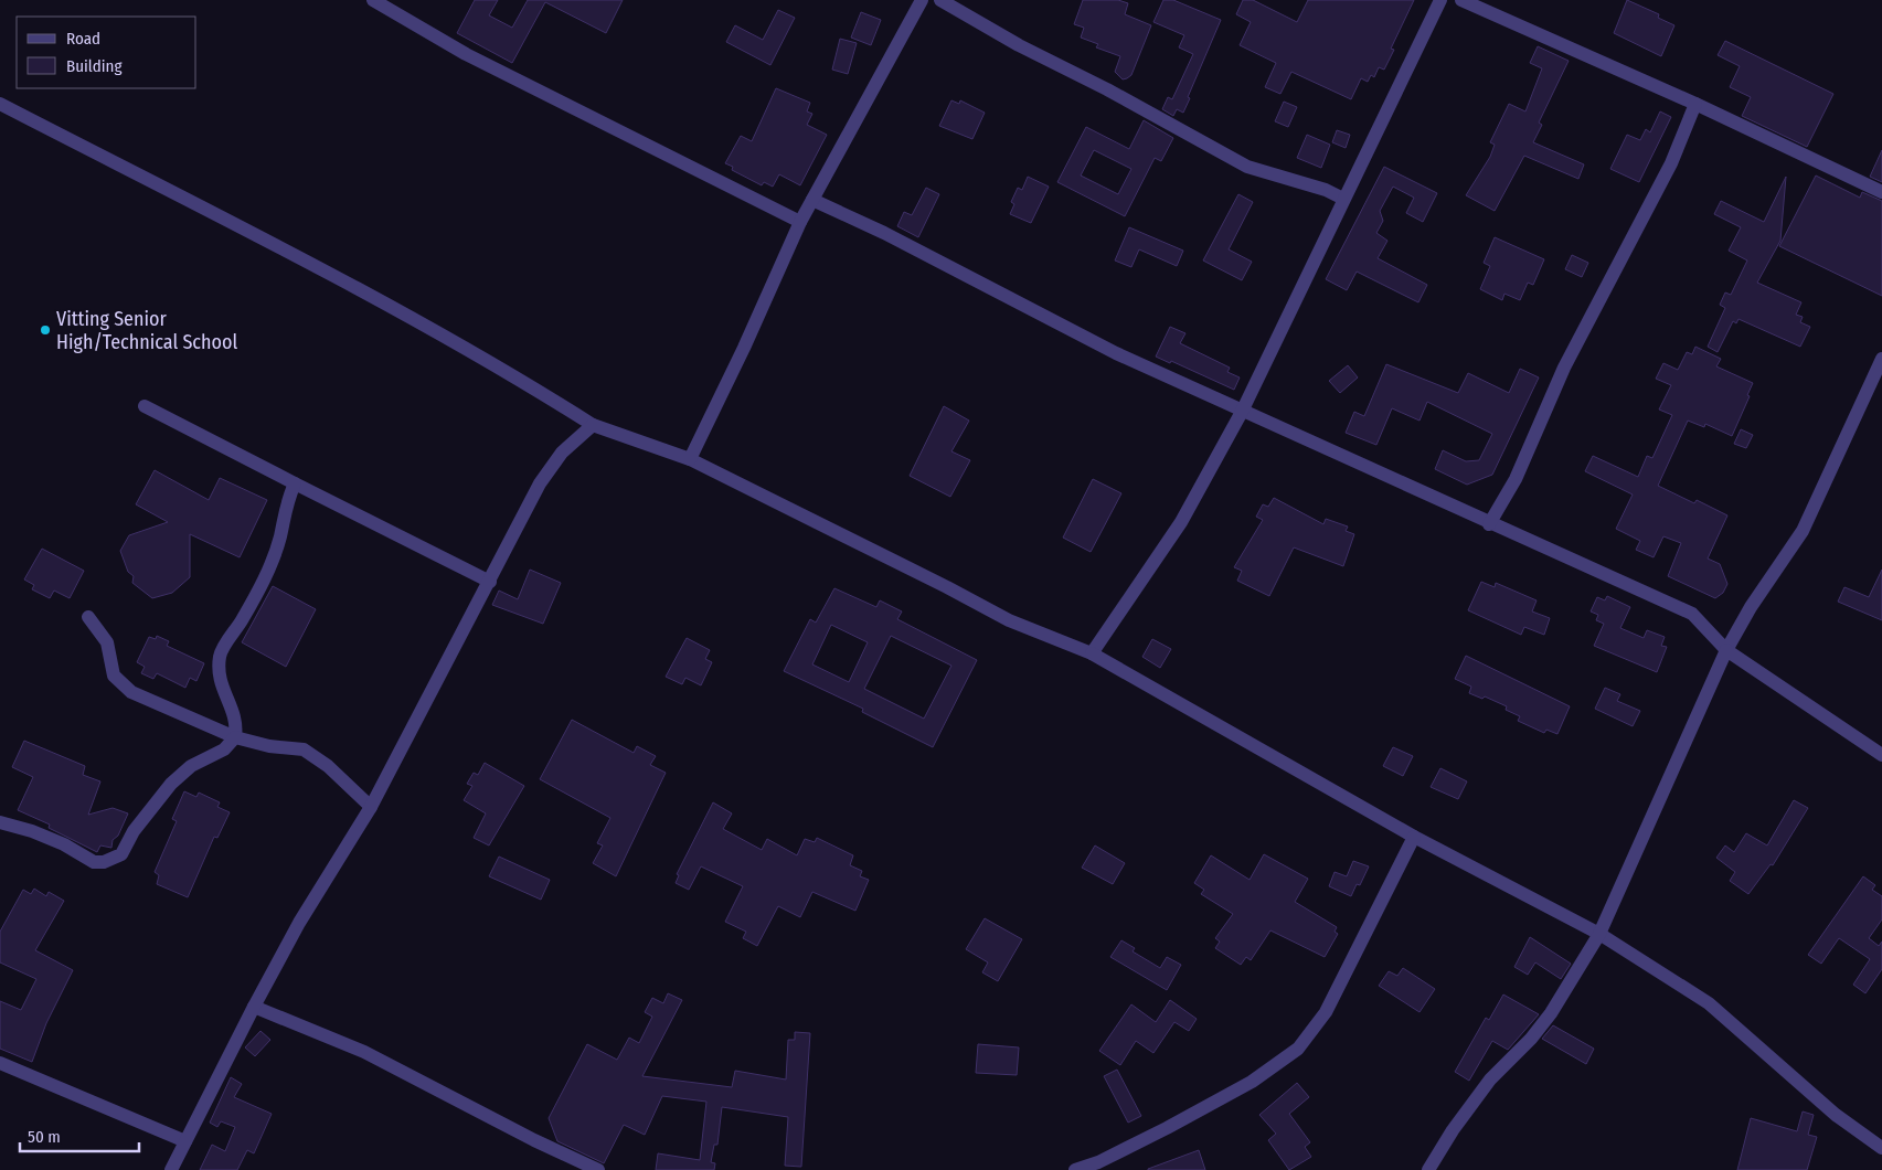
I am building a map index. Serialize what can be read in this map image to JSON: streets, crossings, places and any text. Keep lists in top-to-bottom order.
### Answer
{
  "places": ["Vitting Senior High/Technical School"],
  "legend": ["Road", "Building"],
  "scale_bar": "50 m"
}
